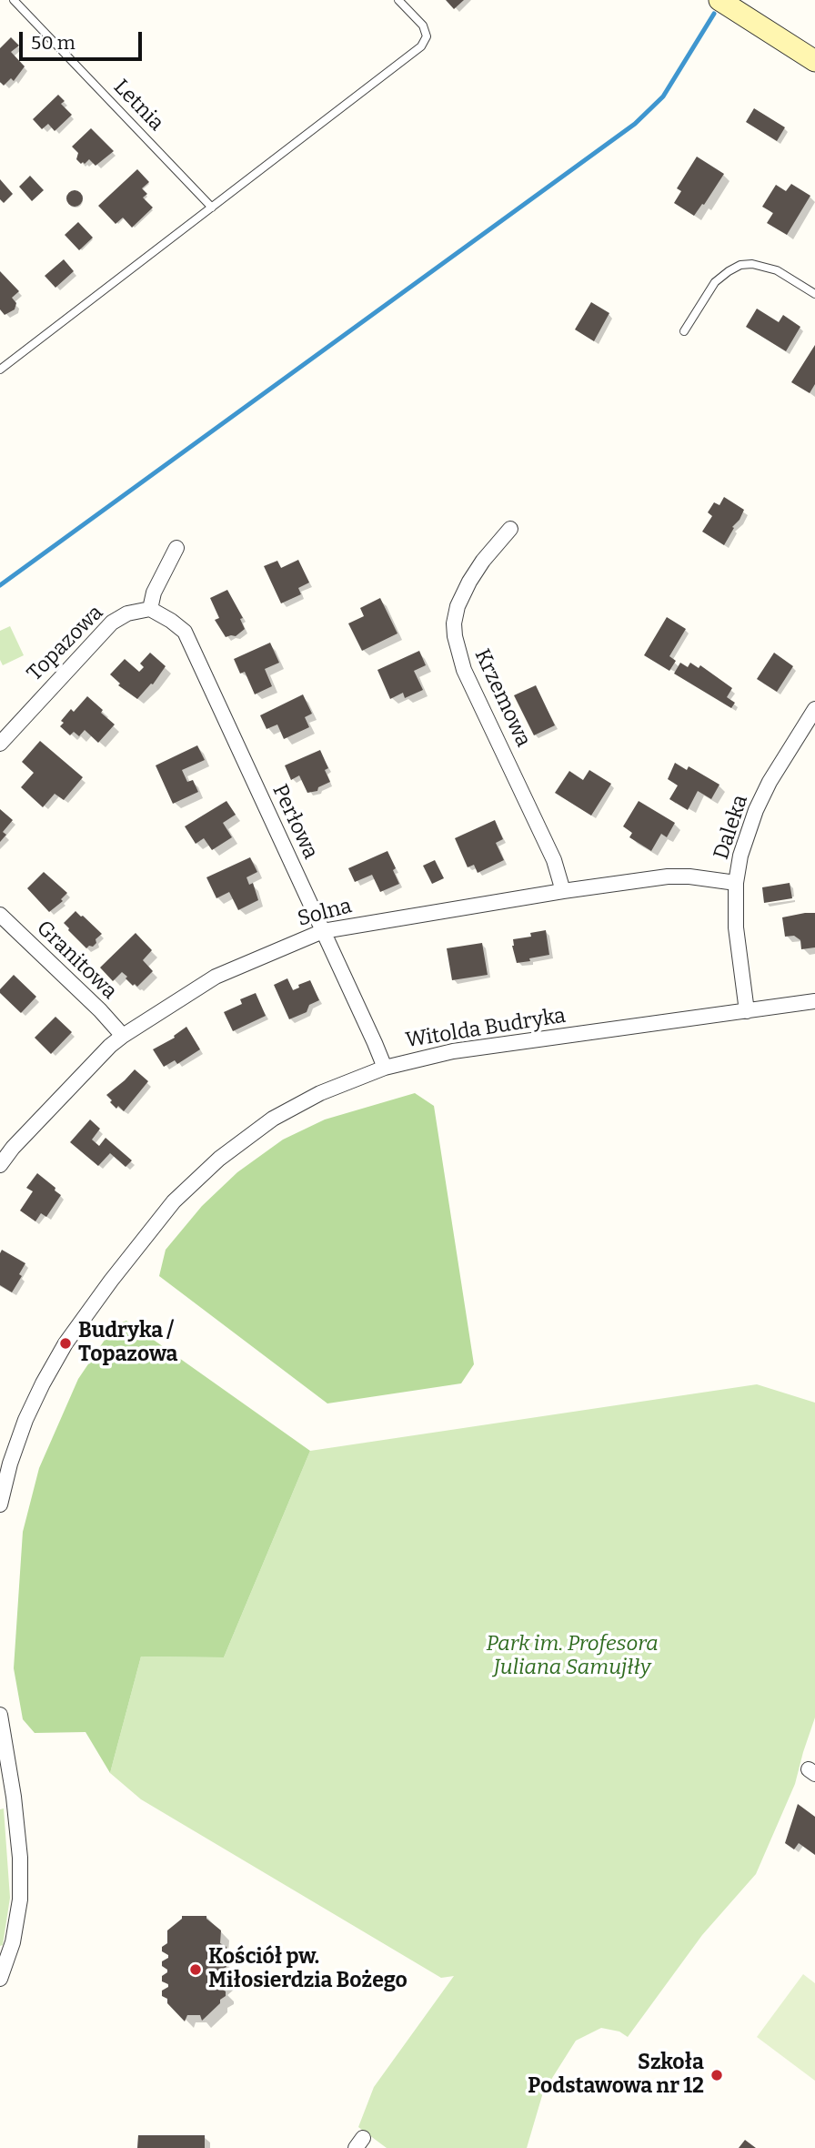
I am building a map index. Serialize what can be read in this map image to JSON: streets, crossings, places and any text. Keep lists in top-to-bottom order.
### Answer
{
  "streets": {
    "street": [
      "Topazowa",
      "Krzemowa",
      "Perłowa",
      "Daleka",
      "Solna",
      "Granitowa",
      "Witolda Budryka"
    ],
    "lane": ["Letnia"]
  },
  "crossings": [
    ["Topazowa", "Perłowa"],
    ["Krzemowa", "Solna"],
    ["Perłowa", "Solna"],
    ["Perłowa", "Witolda Budryka"],
    ["Daleka", "Solna"],
    ["Daleka", "Witolda Budryka"],
    ["Solna", "Granitowa"]
  ],
  "parks": ["Park im. Profesora Juliana Samujłły"],
  "places": ["Budryka / Topazowa", "Kościół pw. Miłosierdzia Bożego", "Szkoła Podstawowa nr 12"],
  "scale_bar": "50 m"
}
